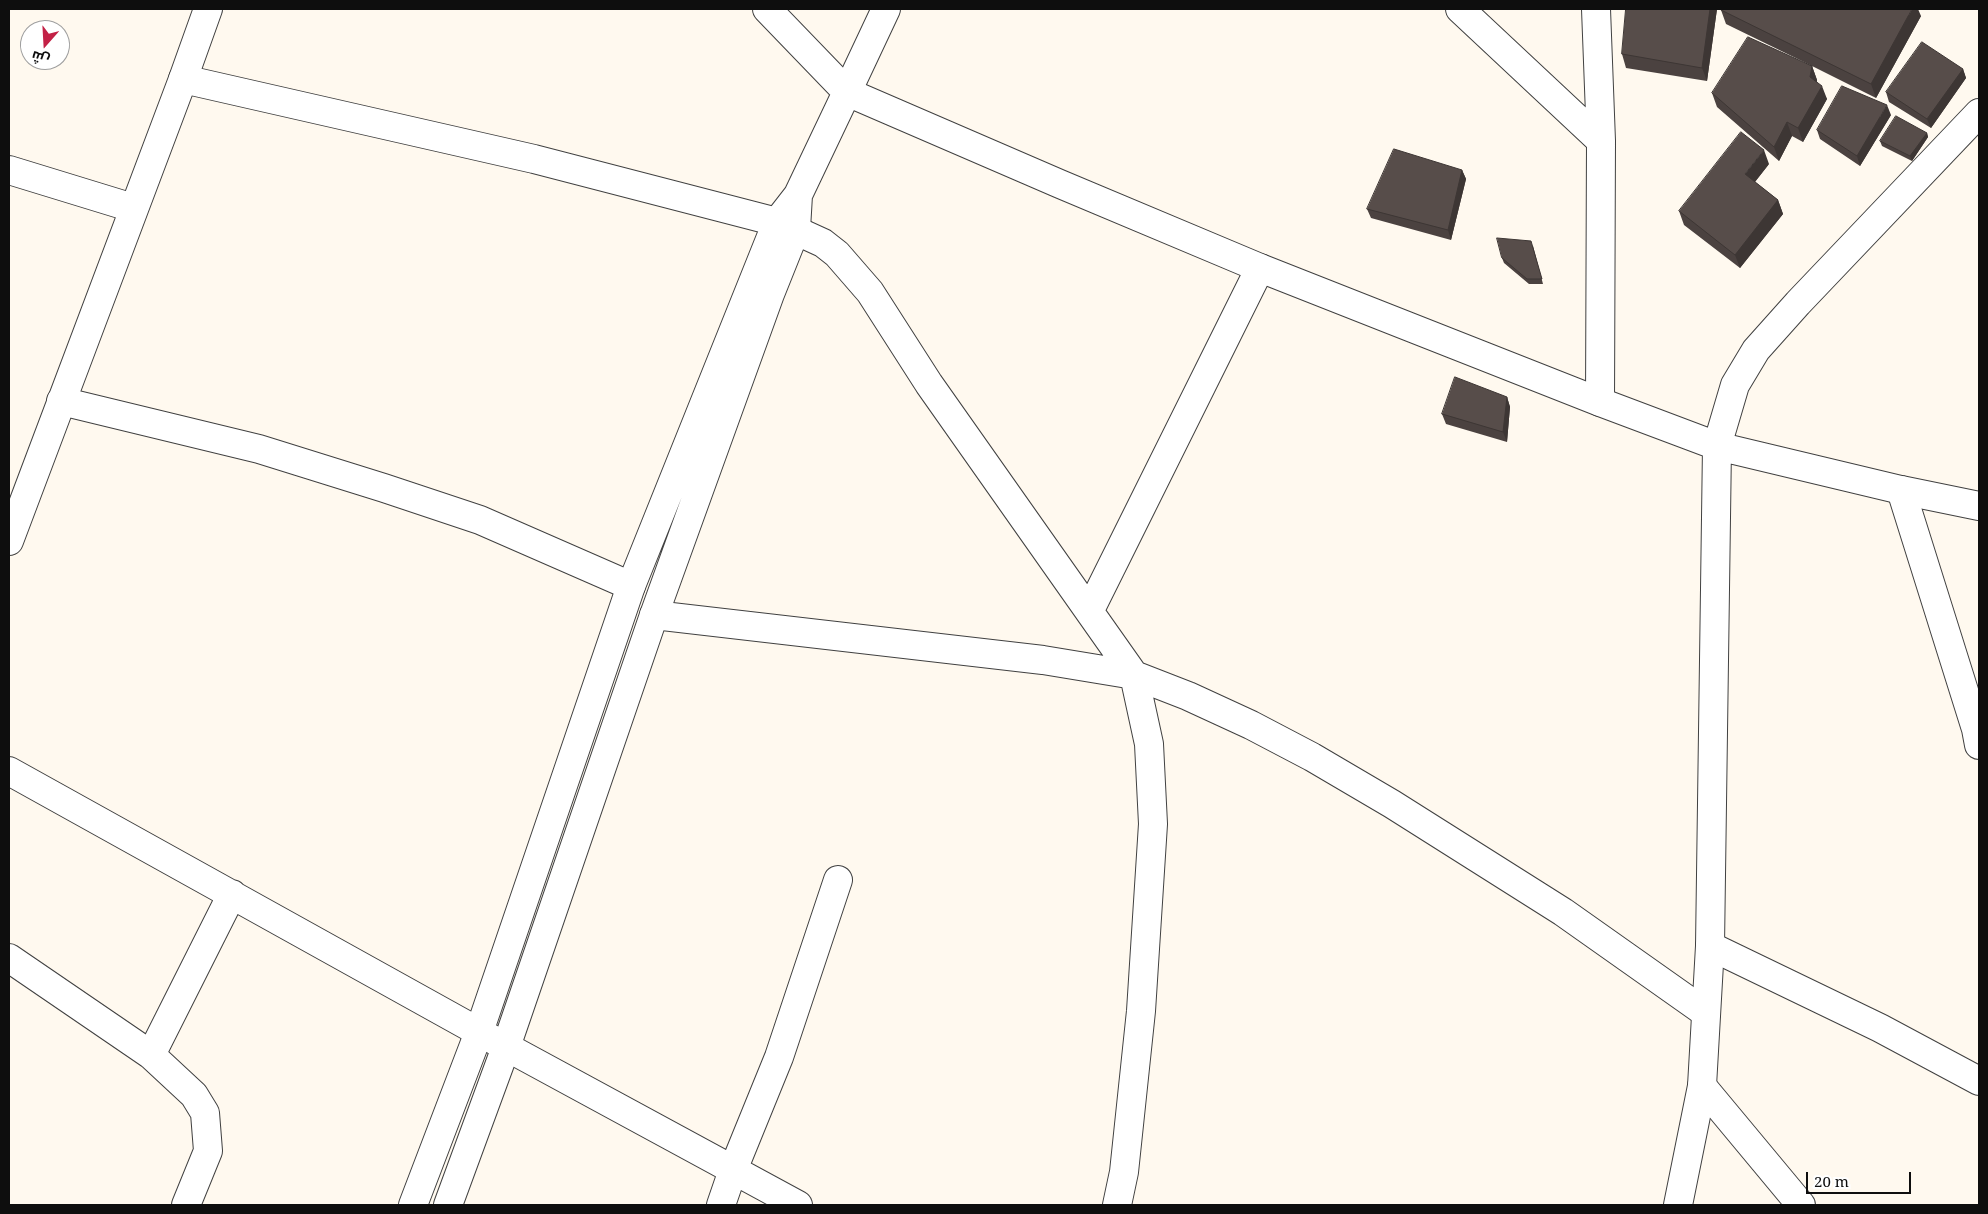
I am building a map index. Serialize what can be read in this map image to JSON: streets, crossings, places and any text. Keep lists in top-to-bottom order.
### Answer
{
  "scale_bar": "20 m",
  "north": "bottom"
}
